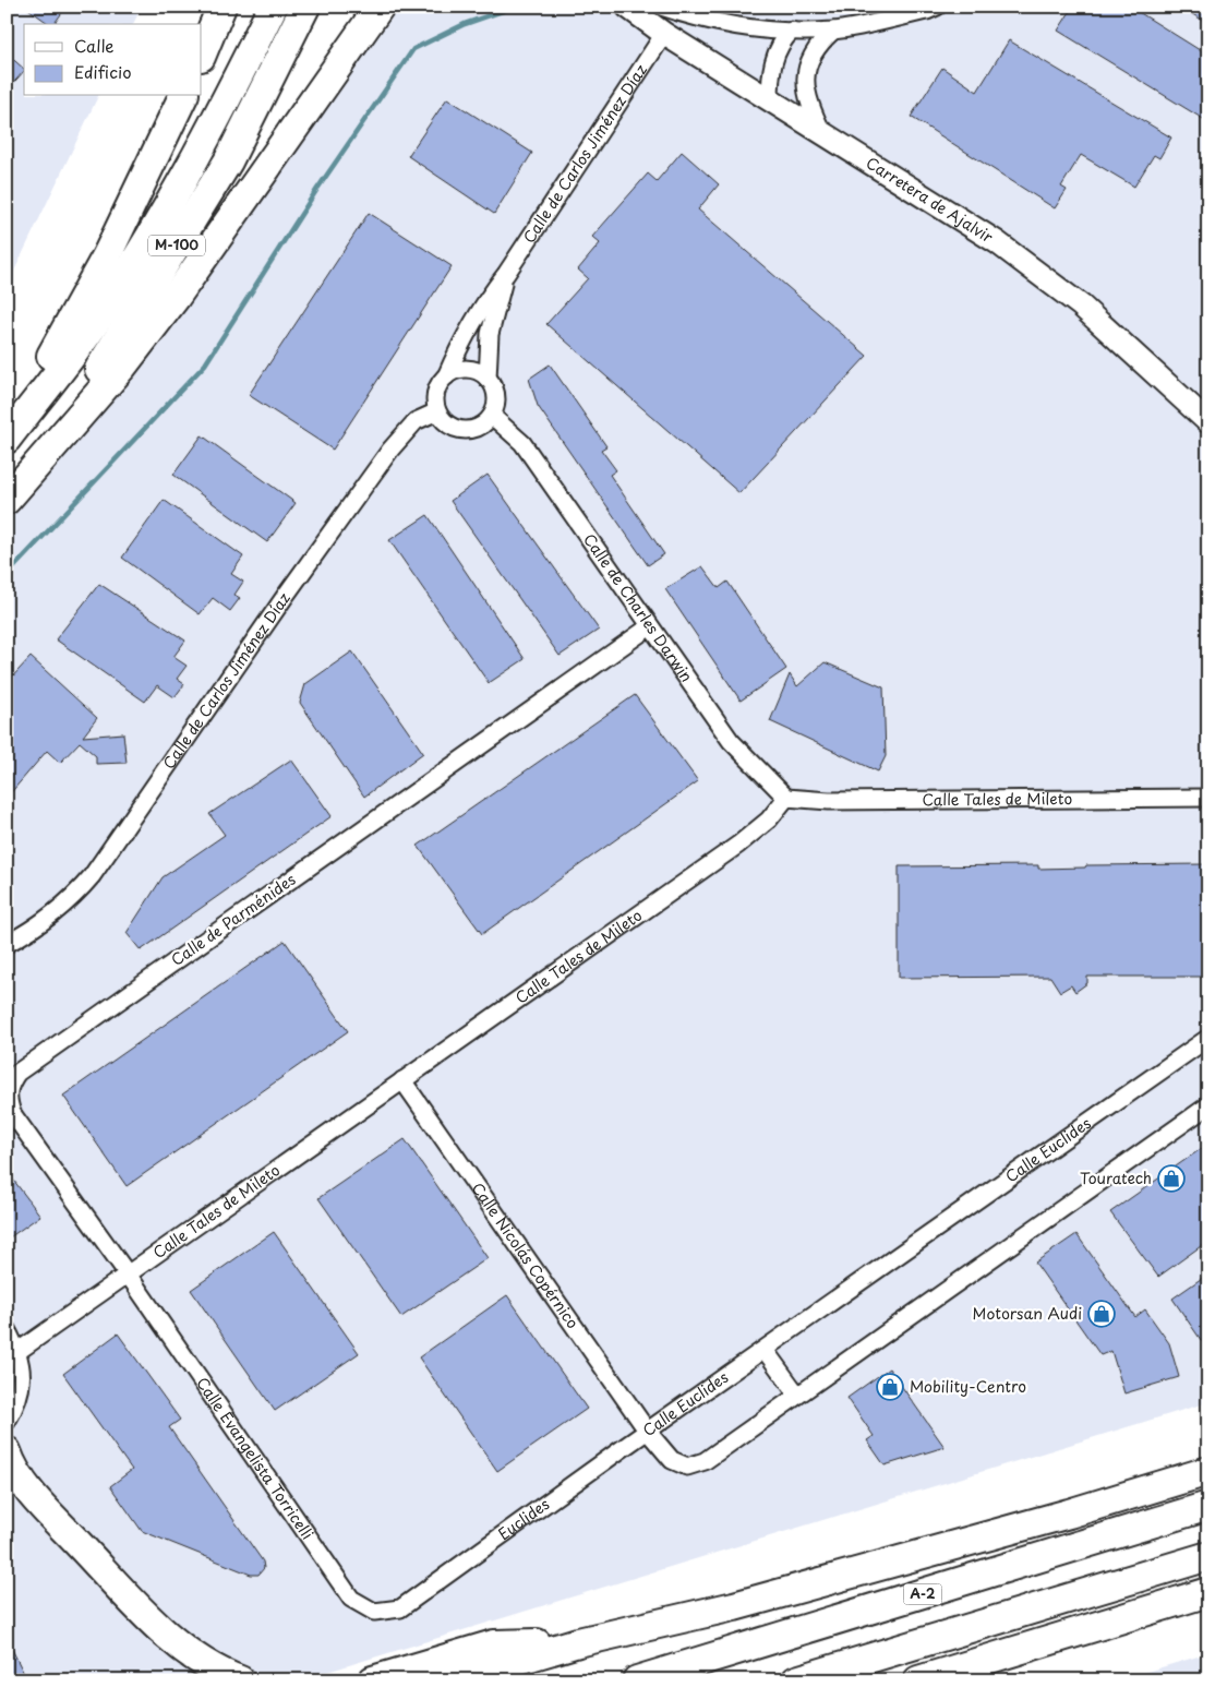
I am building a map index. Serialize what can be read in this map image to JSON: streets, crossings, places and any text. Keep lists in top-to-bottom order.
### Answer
{
  "streets": {
    "highway": ["M-100", "A-2"],
    "street": [
      "Calle de Carlos Jiménez Díaz",
      "Carretera de Ajalvir",
      "Calle de Charles Darwin",
      "Calle Tales de Mileto",
      "Calle de Parménides",
      "Calle Euclides",
      "Calle Nicolás Copérnico",
      "Calle Evangelista Torricelli",
      "Euclides"
    ]
  },
  "crossings": [
    ["Calle de Carlos Jiménez Díaz", "Carretera de Ajalvir"],
    ["Calle de Carlos Jiménez Díaz", "Calle de Charles Darwin"],
    ["Calle de Charles Darwin", "Calle Tales de Mileto"],
    ["Calle de Charles Darwin", "Calle de Parménides"],
    ["Calle Tales de Mileto", "Calle de Parménides"],
    ["Calle Tales de Mileto", "Calle Nicolás Copérnico"],
    ["Calle Tales de Mileto", "Calle Evangelista Torricelli"],
    ["Calle de Parménides", "Calle Evangelista Torricelli"],
    ["Calle Euclides", "Calle Nicolás Copérnico"],
    ["Calle Euclides", "Euclides"],
    ["Calle Nicolás Copérnico", "Euclides"],
    ["Calle Evangelista Torricelli", "Euclides"]
  ],
  "places": {
    "shop": ["Touratech", "Motorsan Audi", "Mobility-Centro"]
  },
  "legend": ["Calle", "Edificio"]
}
